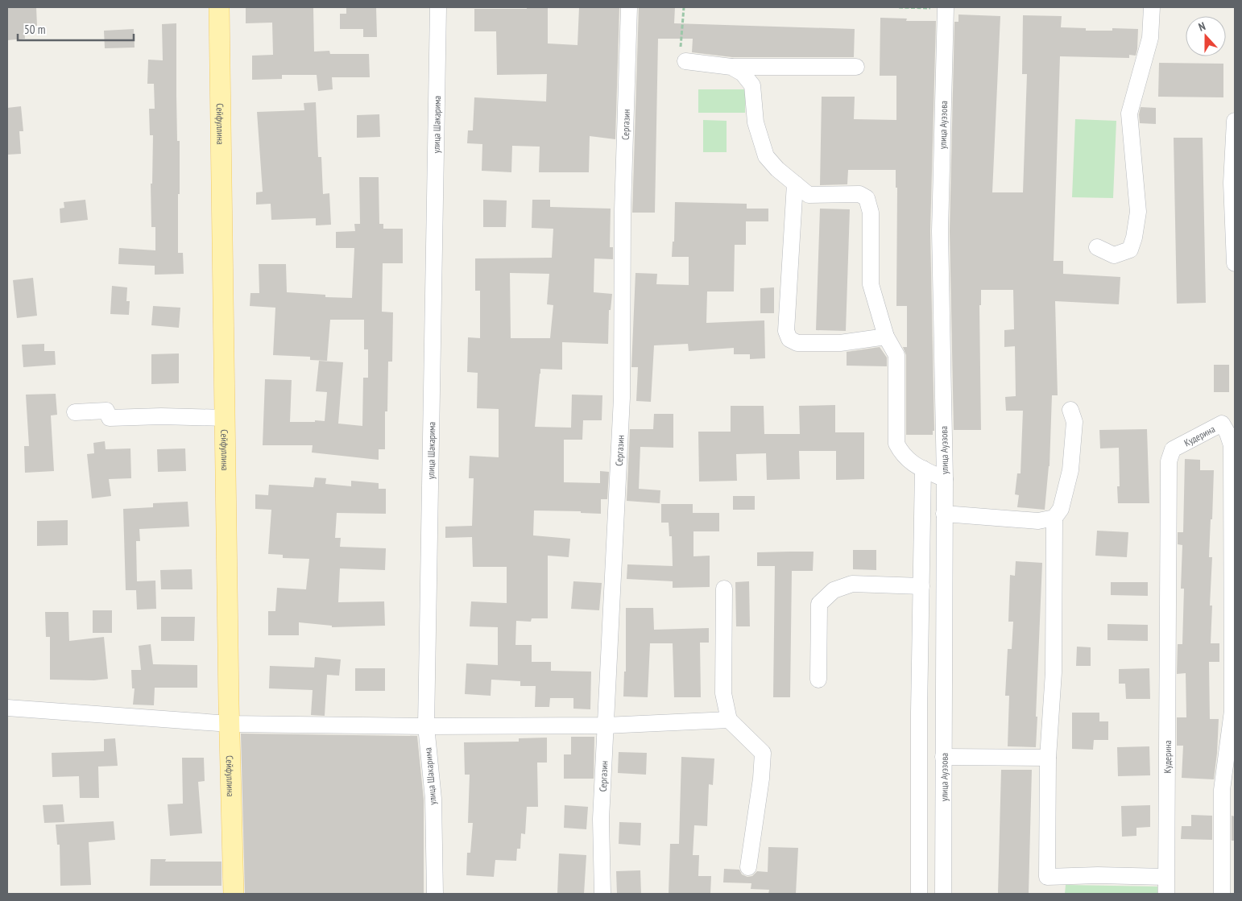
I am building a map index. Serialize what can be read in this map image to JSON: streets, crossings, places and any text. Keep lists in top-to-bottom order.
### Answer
{
  "streets": {
    "main road": ["Сейфуллина"],
    "street": [
      "улица Шакарима",
      "Сергазин",
      "улица Ауэзова",
      "Кудерина"
    ]
  },
  "scale_bar": "50 m",
  "north": "top"
}
